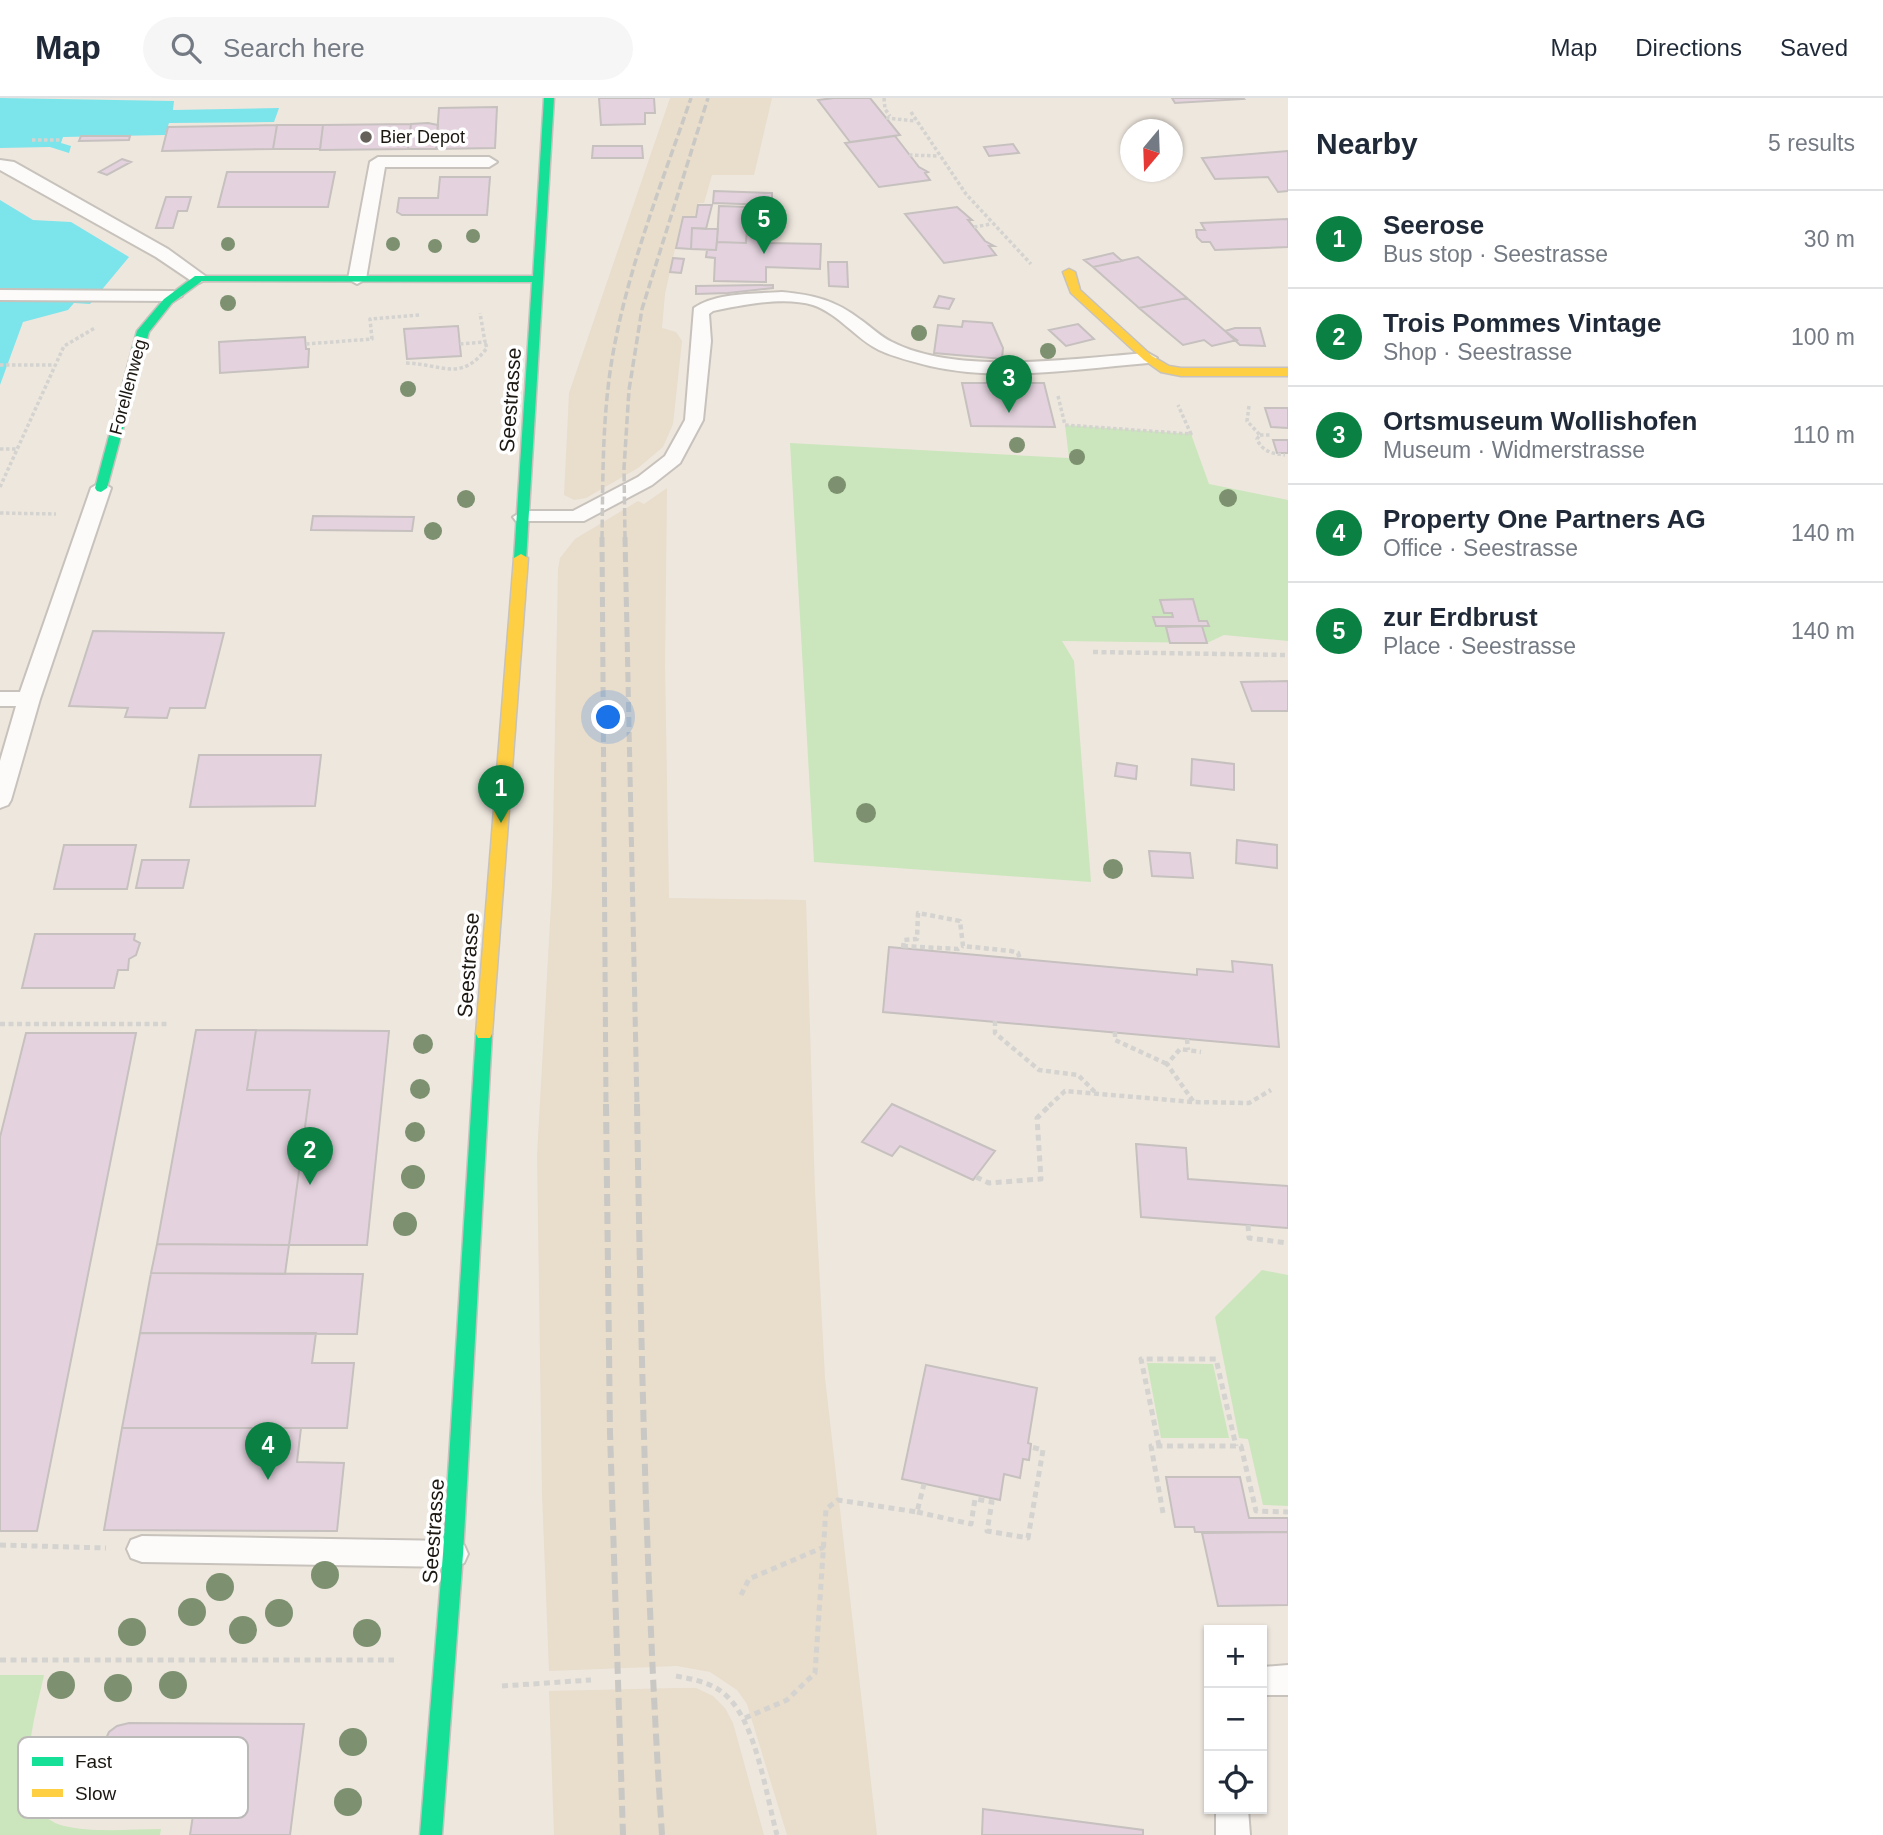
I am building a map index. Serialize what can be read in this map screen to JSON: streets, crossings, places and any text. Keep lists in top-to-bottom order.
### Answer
{
  "streets": {
    "main road": ["Forellenweg", "Seestrasse"]
  },
  "places": ["Bier Depot"],
  "legend": ["Fast", "Slow"],
  "north": "bottom",
  "page": {
    "header": "Map",
    "search": "Search here",
    "nav": ["Map", "Directions", "Saved"],
    "heading": ["Nearby", "5 results"],
    "list": [
      {
        "mark": "1",
        "name": "Seerose",
        "note": "Bus stop · Seestrasse",
        "value": "30 m"
      },
      {
        "mark": "2",
        "name": "Trois Pommes Vintage",
        "note": "Shop · Seestrasse",
        "value": "100 m"
      },
      {
        "mark": "3",
        "name": "Ortsmuseum Wollishofen",
        "note": "Museum · Widmerstrasse",
        "value": "110 m"
      },
      {
        "mark": "4",
        "name": "Property One Partners AG",
        "note": "Office · Seestrasse",
        "value": "140 m"
      },
      {
        "mark": "5",
        "name": "zur Erdbrust",
        "note": "Place · Seestrasse",
        "value": "140 m"
      }
    ],
    "pins": [
      "5",
      "3",
      "1",
      "2",
      "4"
    ],
    "map_buttons": ["+", "−"]
  }
}
